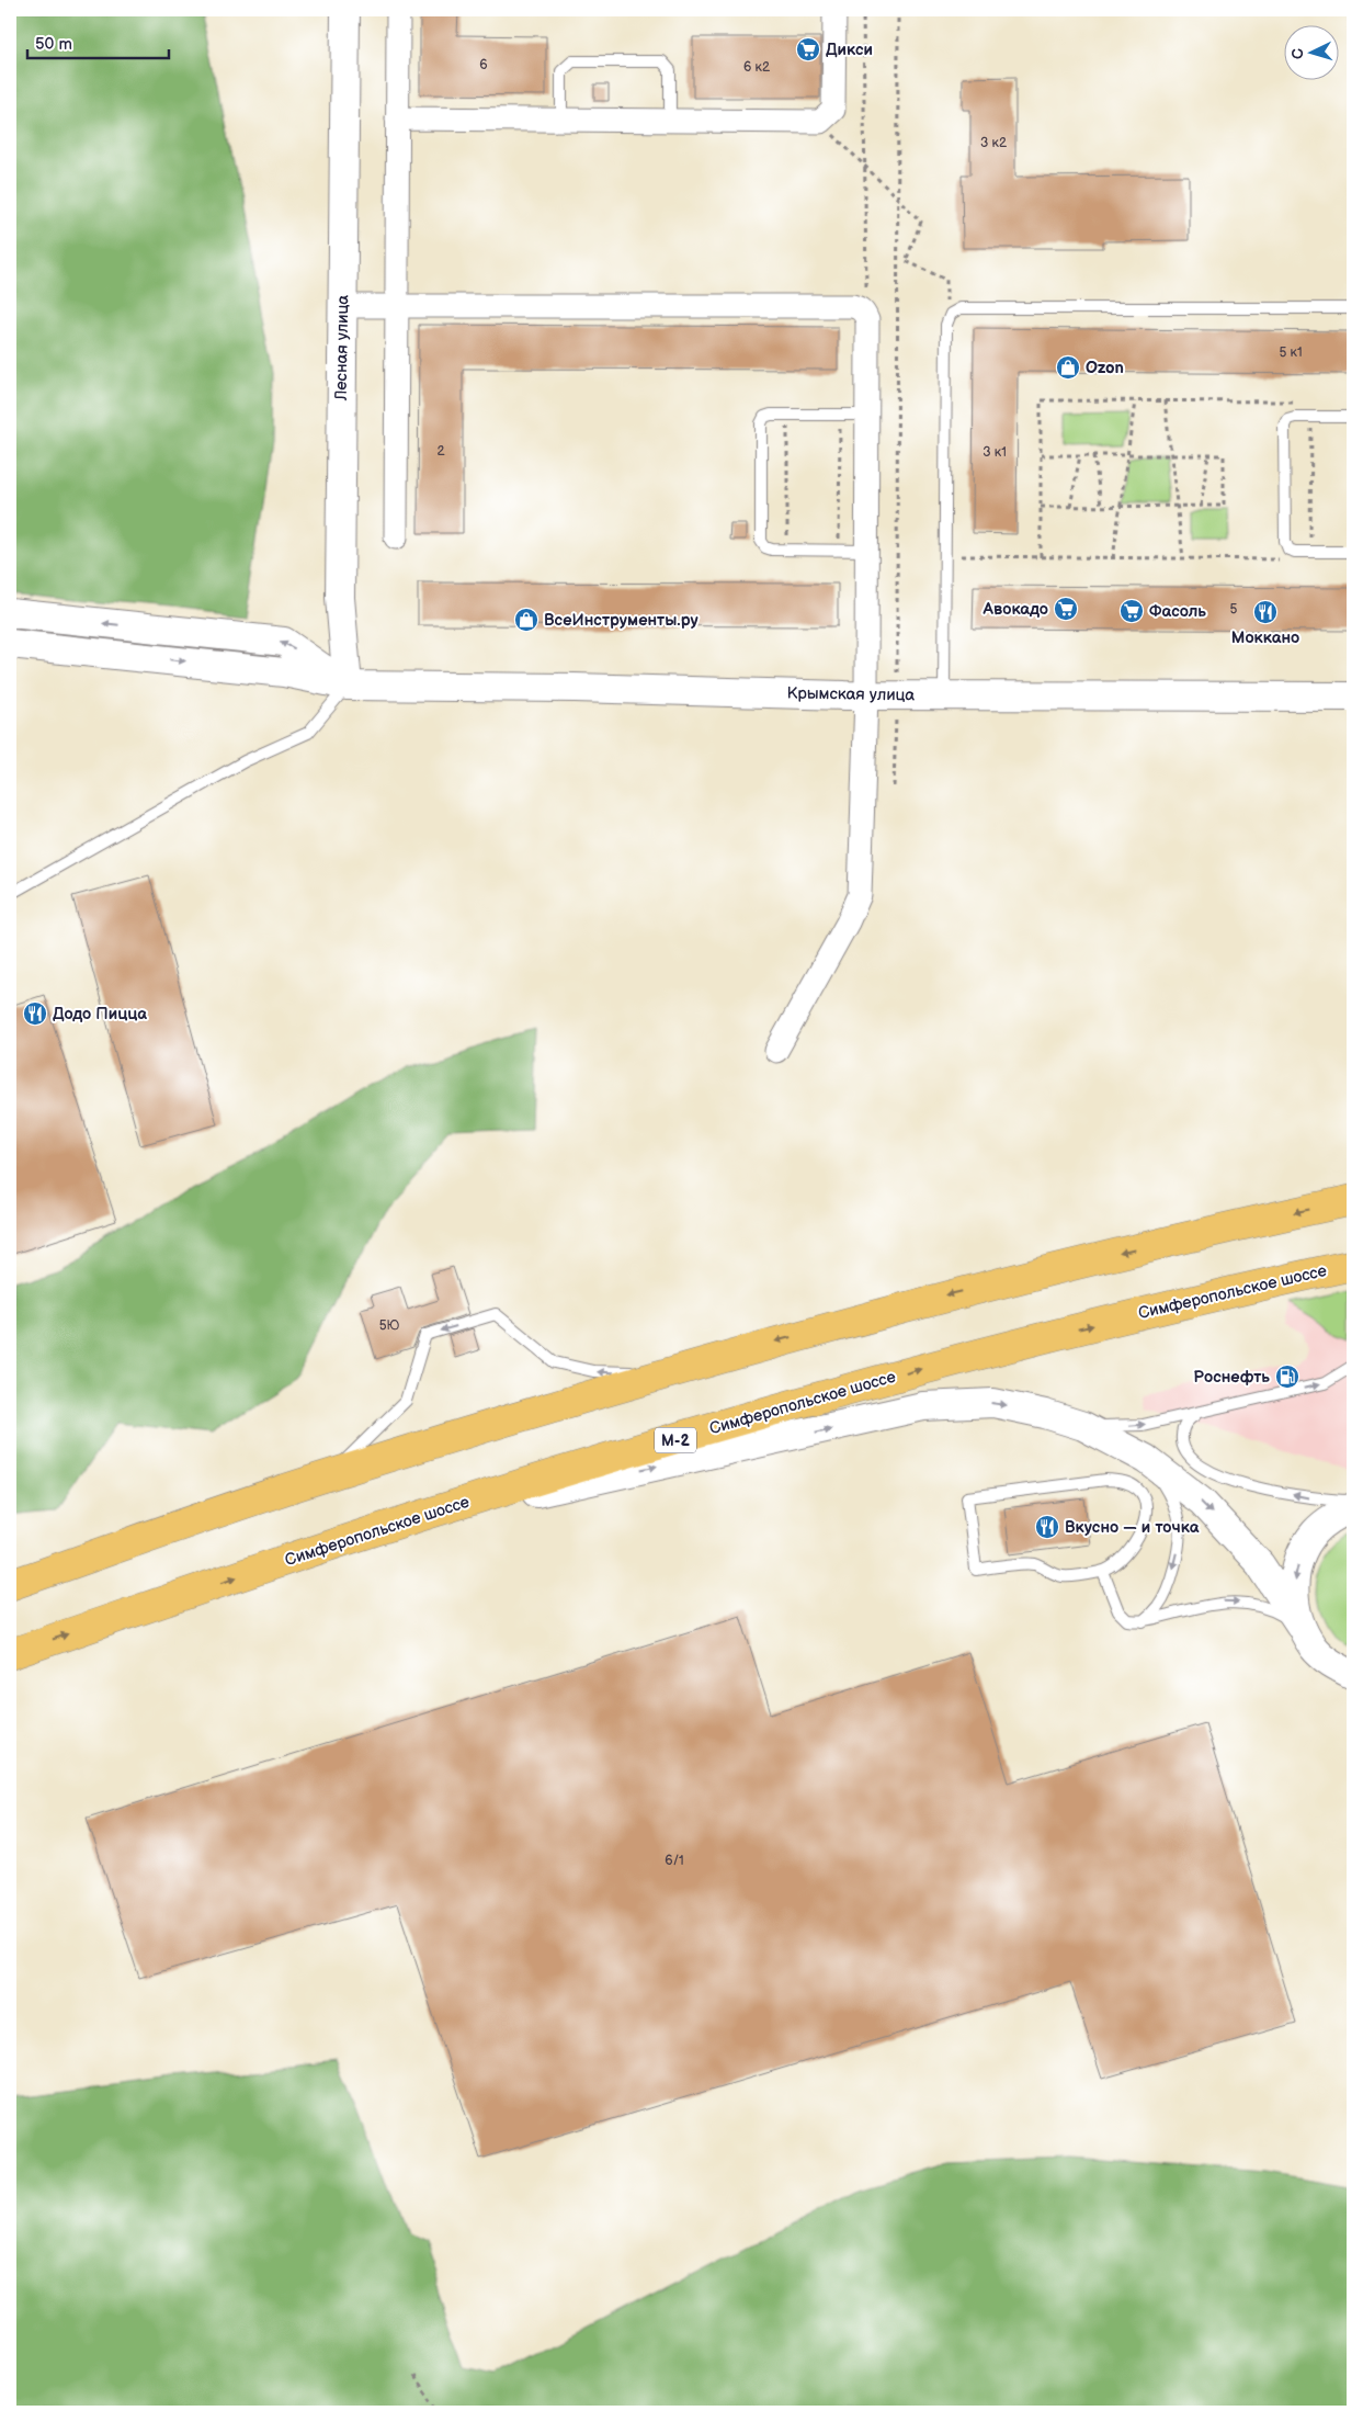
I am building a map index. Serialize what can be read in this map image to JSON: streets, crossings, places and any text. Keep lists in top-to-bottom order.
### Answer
{
  "streets": {
    "highway": ["Симферопольское шоссе", "М-2"],
    "street": ["Лесная улица", "Крымская улица"]
  },
  "crossings": [
    ["Лесная улица", "Крымская улица"]
  ],
  "places": {
    "supermarket": ["Дикси", "Авокадо", "Фасоль"],
    "shop": ["Ozon", "ВсеИнструменты.ру"],
    "restaurant": ["Моккано", "Додо Пицца", "Вкусно — и точка"],
    "fuel station": ["Роснефть"]
  },
  "house_numbers": [
    "6",
    "6 к2",
    "3 к2",
    "5 к1",
    "2",
    "3 к1",
    "5",
    "5Ю",
    "6/1"
  ],
  "scale_bar": "50 m",
  "north": "left"
}
